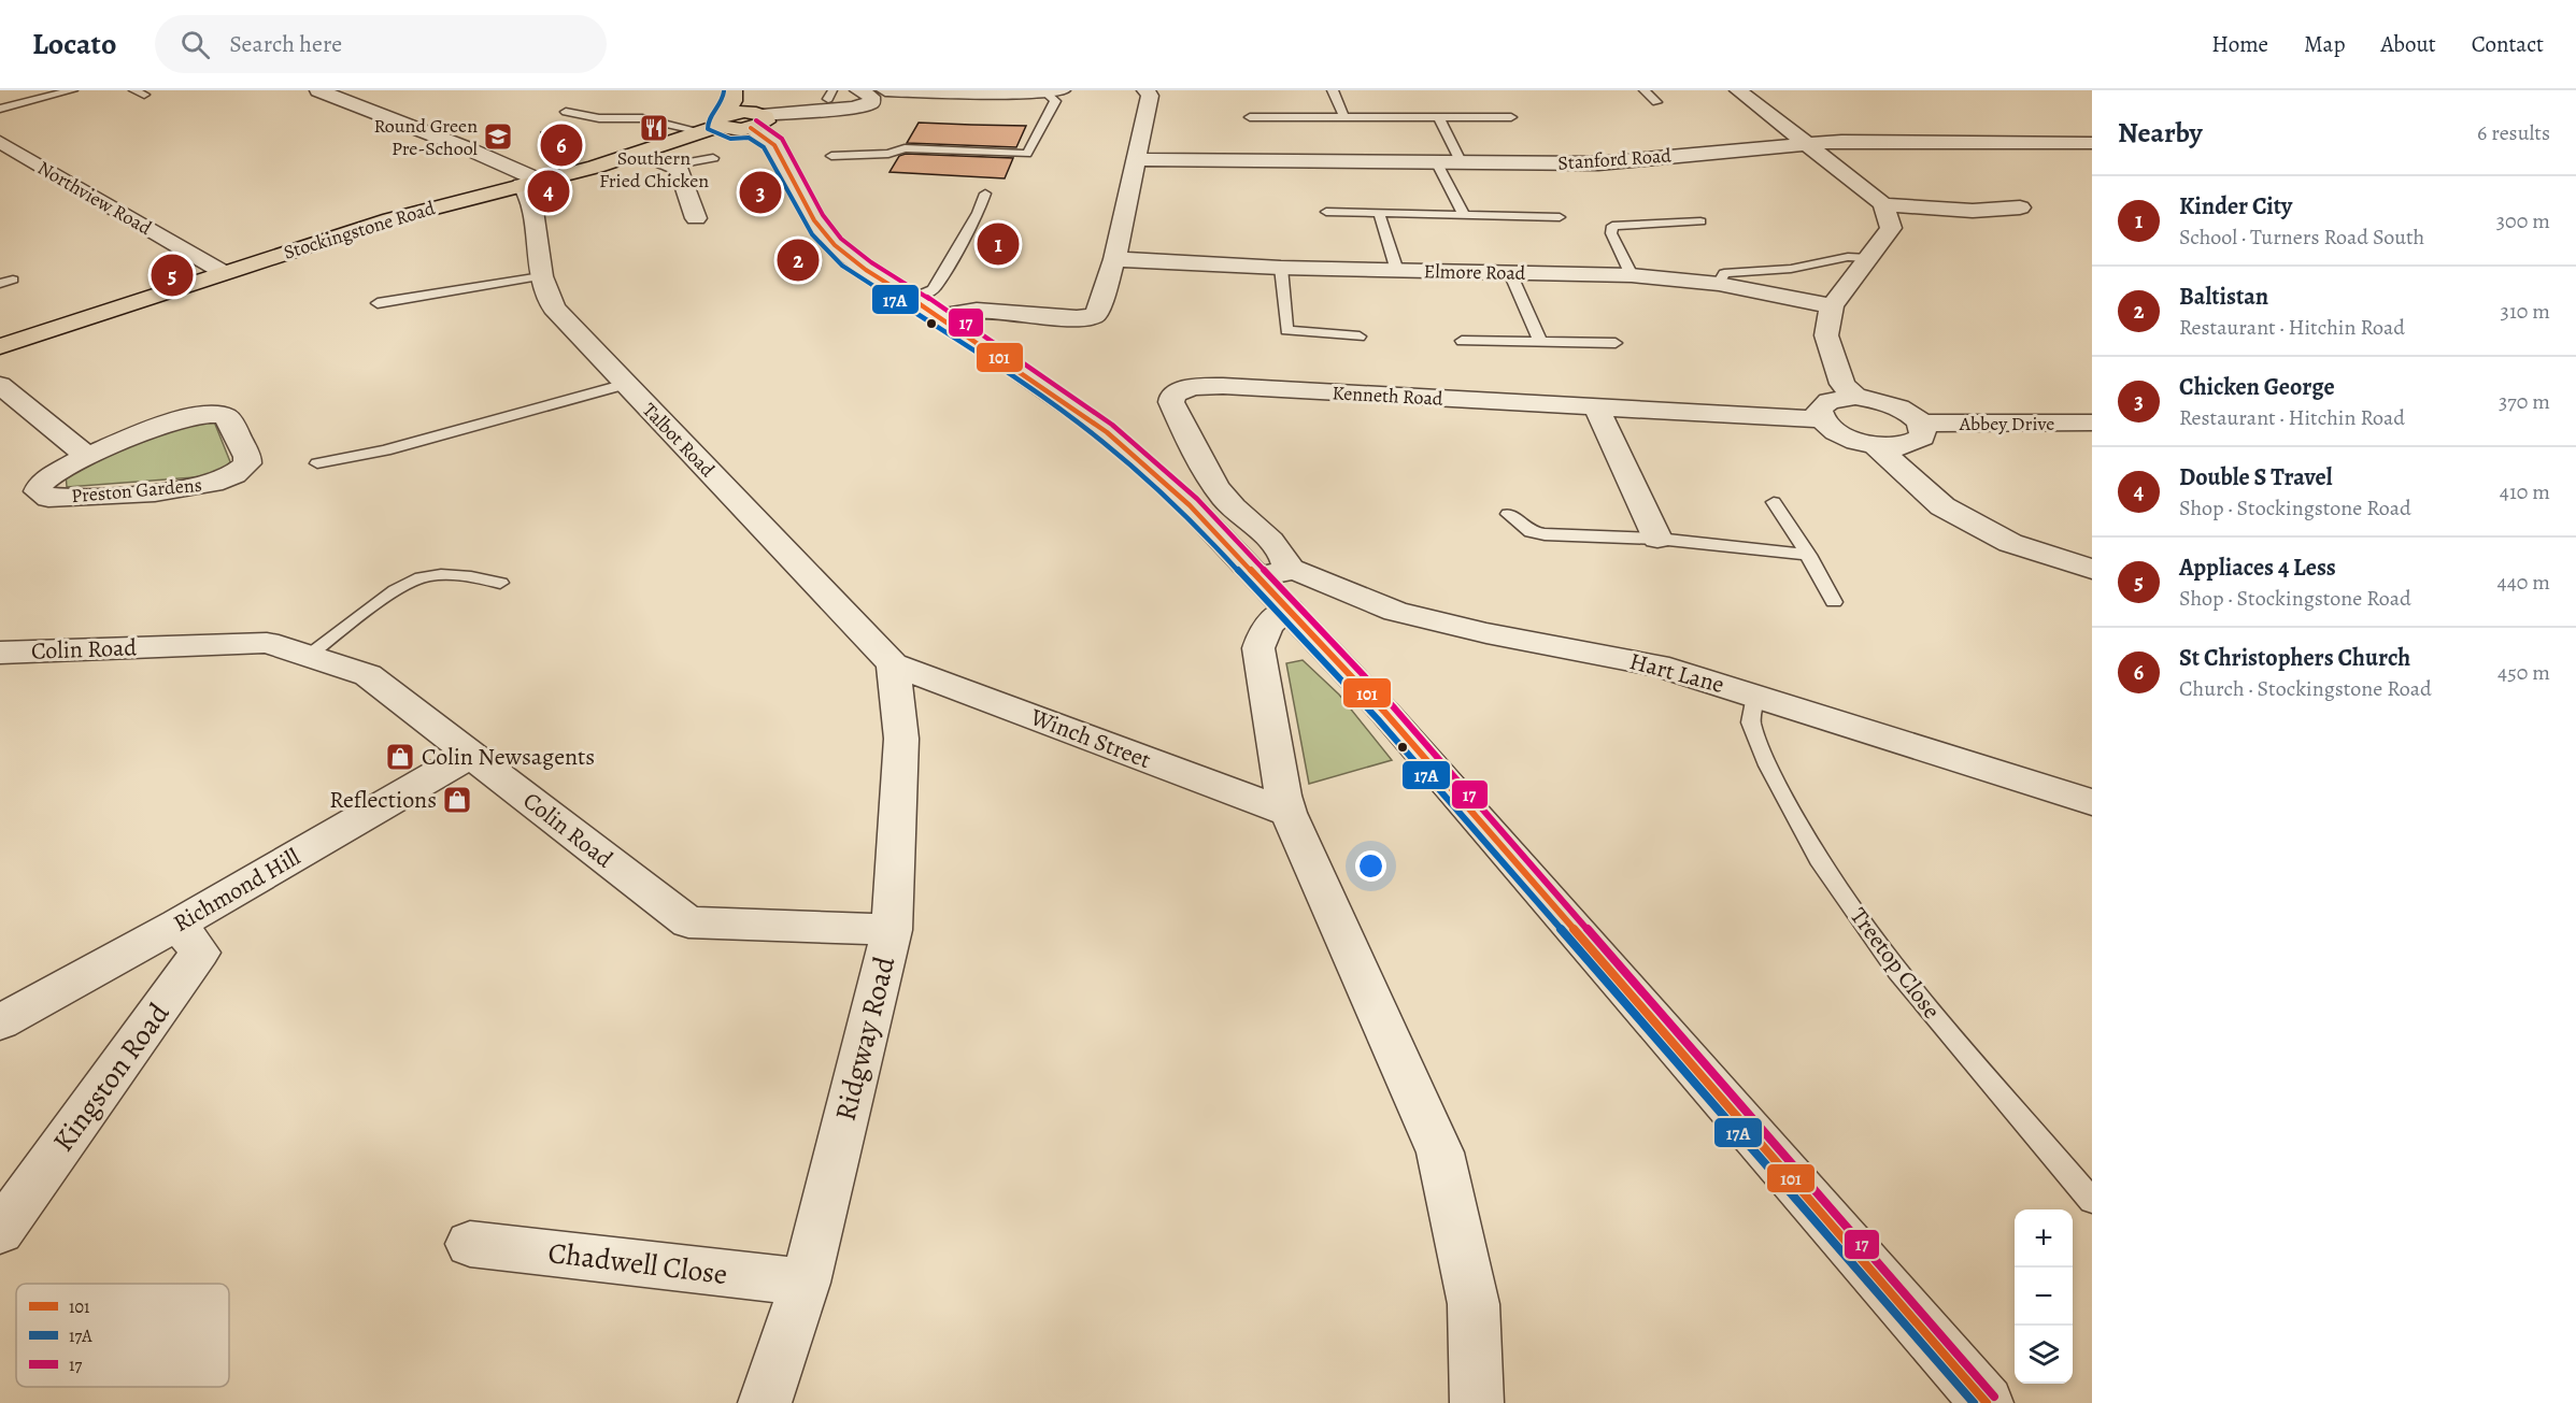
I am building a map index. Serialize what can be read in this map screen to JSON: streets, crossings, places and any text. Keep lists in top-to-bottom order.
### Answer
{
  "streets": {
    "main road": ["Stockingstone Road"],
    "street": [
      "Stanford Road",
      "Northview Road",
      "Elmore Road",
      "Kenneth Road",
      "Abbey Drive",
      "Talbot Road",
      "Preston Gardens",
      "Colin Road",
      "Hart Lane",
      "Winch Street",
      "Richmond Hill",
      "Ridgway Road",
      "Kingston Road",
      "Chadwell Close"
    ],
    "lane": ["Treetop Close"]
  },
  "crossings": [
    ["Northview Road", "Stockingstone Road"],
    ["Stockingstone Road", "Talbot Road"],
    ["Kenneth Road", "Hart Lane"],
    ["Talbot Road", "Winch Street"],
    ["Talbot Road", "Ridgway Road"],
    ["Colin Road", "Richmond Hill"],
    ["Colin Road", "Ridgway Road"],
    ["Hart Lane", "Treetop Close"],
    ["Winch Street", "Ridgway Road"],
    ["Richmond Hill", "Kingston Road"],
    ["Ridgway Road", "Chadwell Close"]
  ],
  "places": {
    "restaurant": ["Southern Fried Chicken"],
    "school or university": ["Round Green Pre-School"],
    "shop": ["Colin Newsagents", "Reflections"]
  },
  "lines": ["transit line 17A", "transit line 17", "transit line 101"],
  "legend": ["101", "17A", "17"],
  "page": {
    "header": "Locato",
    "search": "Search here",
    "nav": [
      "Home",
      "Map",
      "About",
      "Contact"
    ],
    "heading": ["Nearby", "6 results"],
    "pins": [
      "6",
      "4",
      "3",
      "1",
      "2",
      "5"
    ],
    "list": [
      {
        "mark": "1",
        "name": "Kinder City",
        "note": "School · Turners Road South",
        "value": "300 m"
      },
      {
        "mark": "2",
        "name": "Baltistan",
        "note": "Restaurant · Hitchin Road",
        "value": "310 m"
      },
      {
        "mark": "3",
        "name": "Chicken George",
        "note": "Restaurant · Hitchin Road",
        "value": "370 m"
      },
      {
        "mark": "4",
        "name": "Double S Travel",
        "note": "Shop · Stockingstone Road",
        "value": "410 m"
      },
      {
        "mark": "5",
        "name": "Appliaces 4 Less",
        "note": "Shop · Stockingstone Road",
        "value": "440 m"
      },
      {
        "mark": "6",
        "name": "St Christophers Church",
        "note": "Church · Stockingstone Road",
        "value": "450 m"
      }
    ],
    "map_buttons": ["+", "−"]
  }
}
